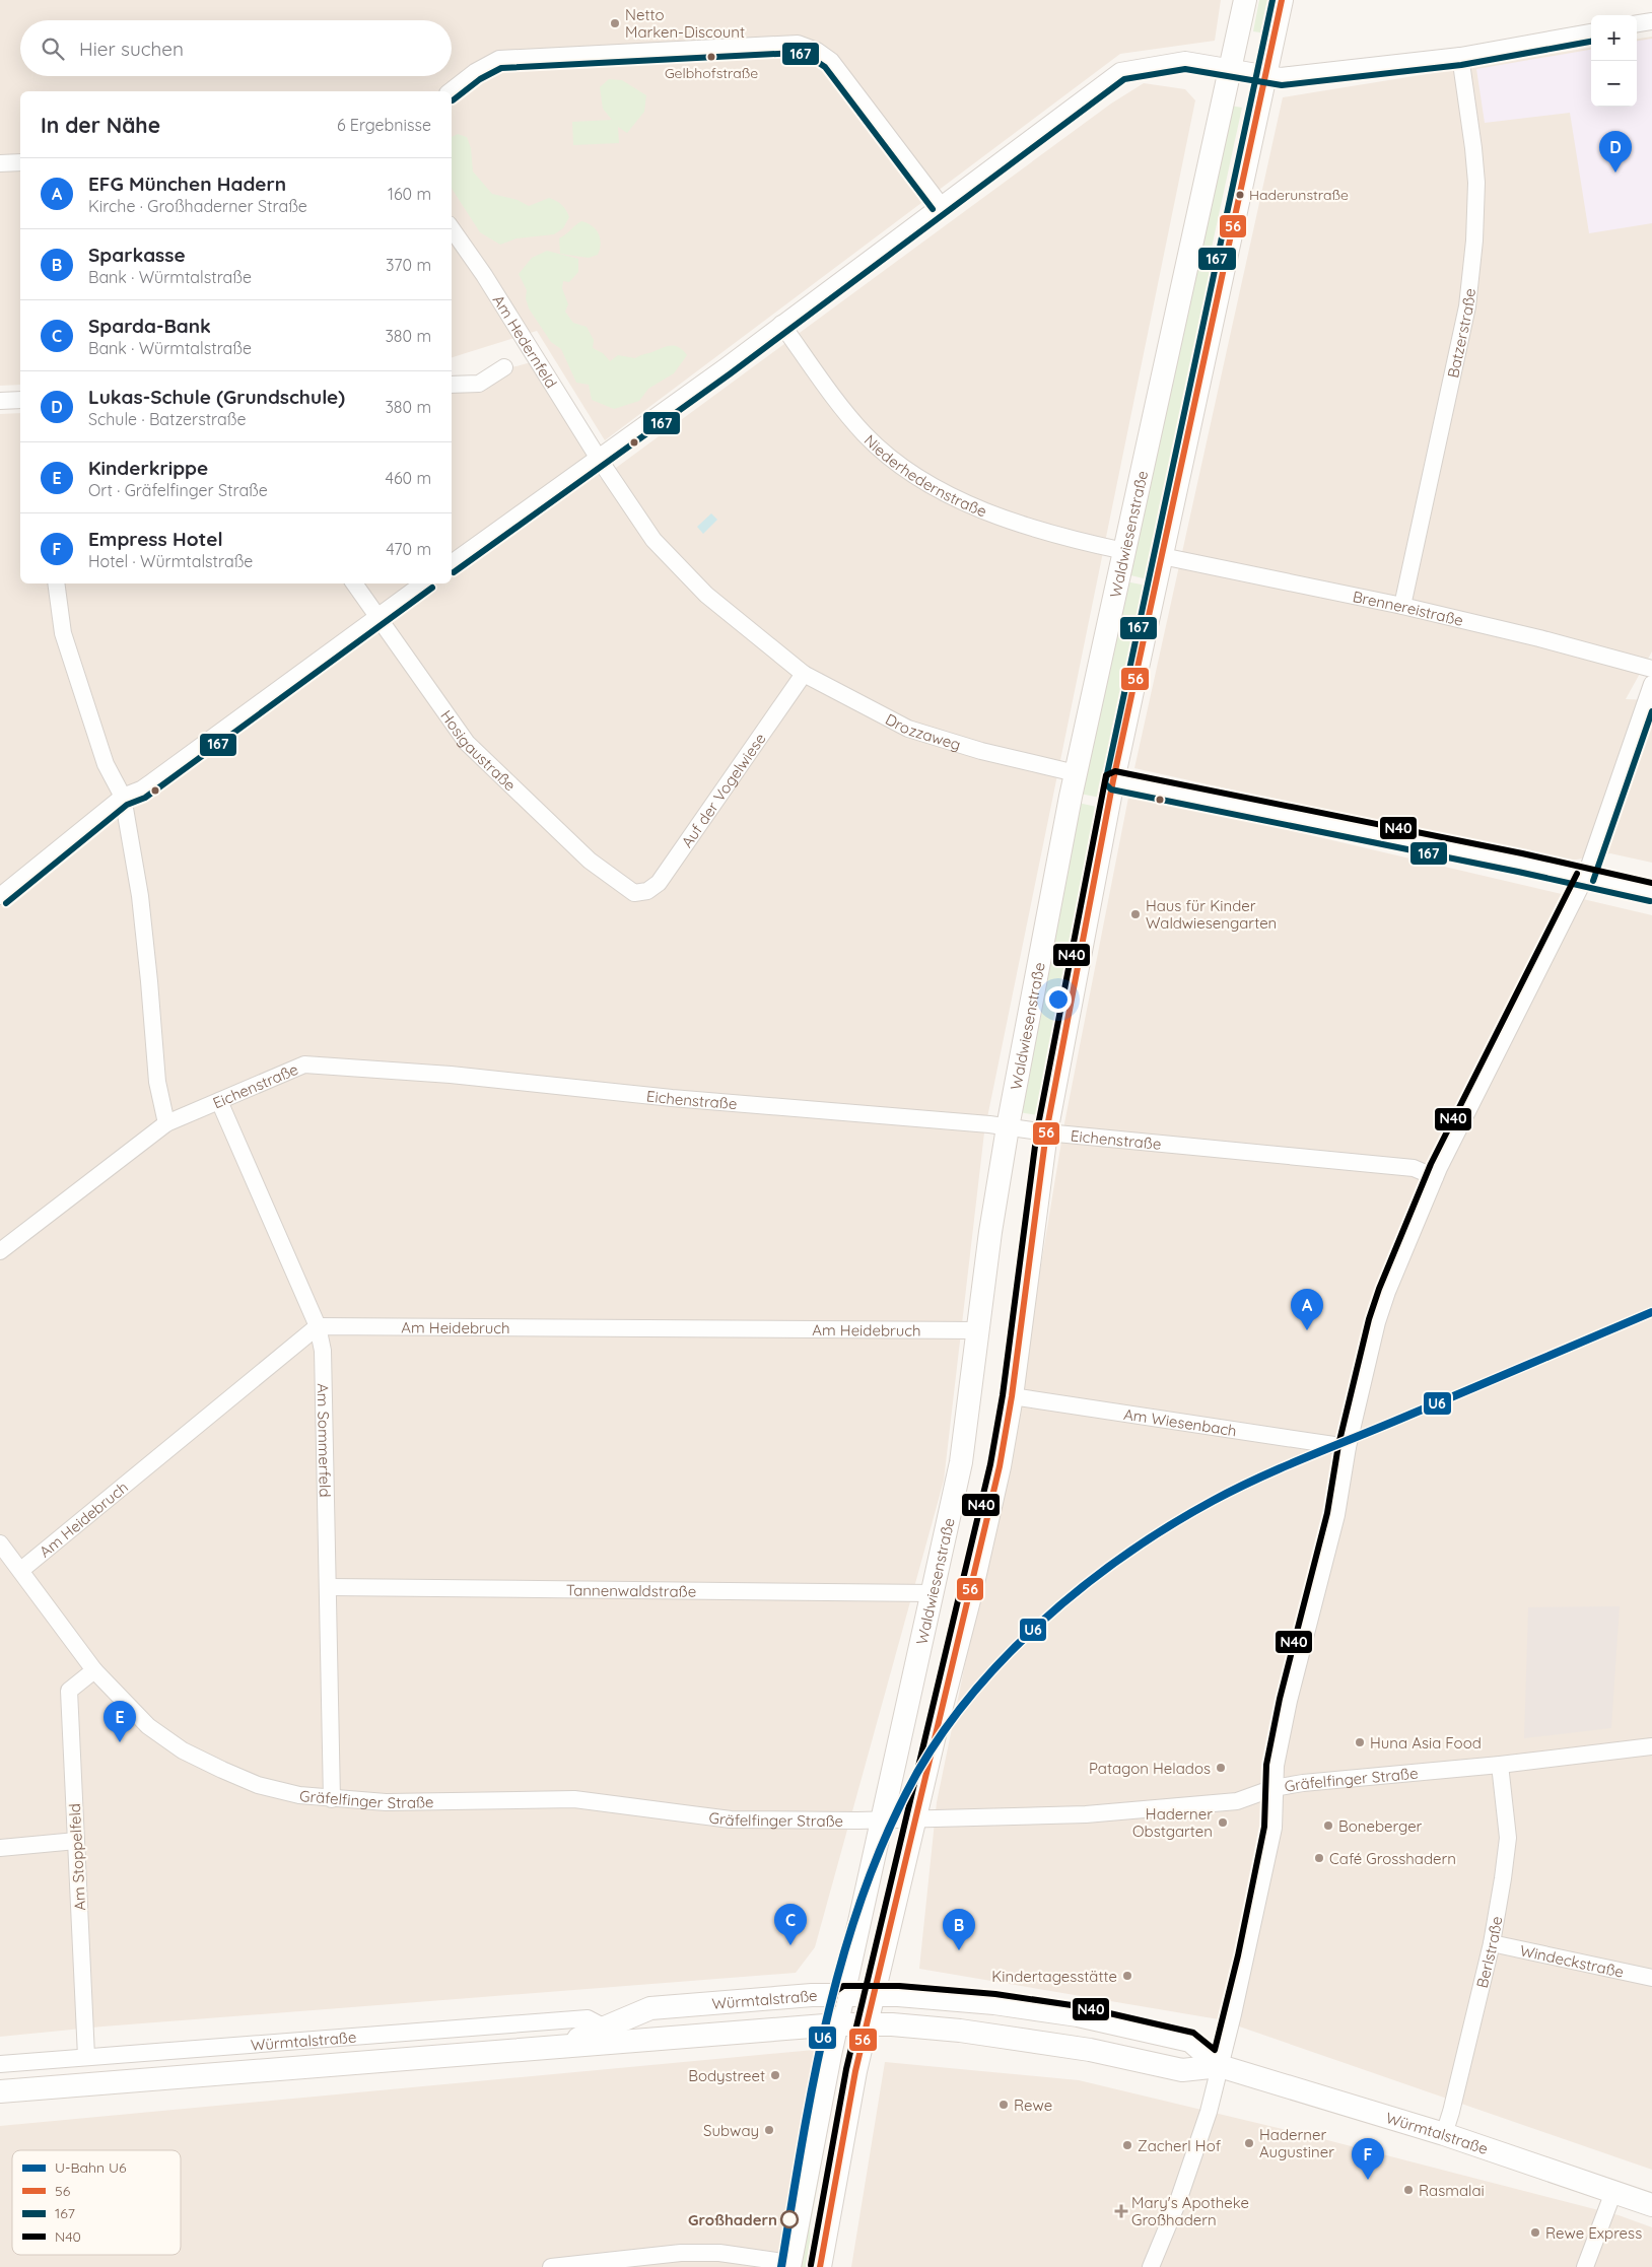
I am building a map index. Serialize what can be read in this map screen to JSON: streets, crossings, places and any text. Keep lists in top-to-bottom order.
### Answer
{
  "streets": {
    "main road": ["Waldwiesenstraße", "Würmtalstraße"],
    "street": [
      "Batzerstraße",
      "Am Hedernfeld",
      "Niederhedernstraße",
      "Brennereistraße",
      "Drozzaweg",
      "Hosigaustraße",
      "Auf der Vogelwiese",
      "Eichenstraße",
      "Am Heidebruch",
      "Am Wiesenbach",
      "Am Sommerfeld",
      "Tannenwaldstraße",
      "Gräfelfinger Straße",
      "Am Stoppelfeld",
      "Berlstraße",
      "Windeckstraße"
    ]
  },
  "crossings": [
    ["Batzerstraße", "Brennereistraße"],
    ["Am Hedernfeld", "Drozzaweg"],
    ["Niederhedernstraße", "Waldwiesenstraße"],
    ["Waldwiesenstraße", "Drozzaweg"],
    ["Waldwiesenstraße", "Eichenstraße"],
    ["Waldwiesenstraße", "Am Heidebruch"],
    ["Waldwiesenstraße", "Tannenwaldstraße"],
    ["Waldwiesenstraße", "Gräfelfinger Straße"],
    ["Waldwiesenstraße", "Würmtalstraße"],
    ["Drozzaweg", "Auf der Vogelwiese"],
    ["Hosigaustraße", "Auf der Vogelwiese"],
    ["Eichenstraße", "Am Sommerfeld"],
    ["Am Heidebruch", "Am Sommerfeld"],
    ["Am Heidebruch", "Gräfelfinger Straße"],
    ["Am Sommerfeld", "Tannenwaldstraße"],
    ["Am Sommerfeld", "Gräfelfinger Straße"],
    ["Gräfelfinger Straße", "Am Stoppelfeld"],
    ["Gräfelfinger Straße", "Berlstraße"],
    ["Am Stoppelfeld", "Würmtalstraße"],
    ["Berlstraße", "Windeckstraße"],
    ["Berlstraße", "Würmtalstraße"]
  ],
  "places": {
    "other": [
      "Netto Marken-Discount",
      "Gelbhofstraße",
      "Haderunstraße",
      "Haus für Kinder Waldwiesengarten",
      "Huna Asia Food",
      "Patagon Helados",
      "Haderner Obstgarten",
      "Boneberger",
      "Café Grosshadern",
      "Kindertagesstätte",
      "Bodystreet",
      "Rewe",
      "Subway",
      "Haderner Augustiner",
      "Zacherl Hof",
      "Rasmalai",
      "Großhadern",
      "Rewe Express"
    ],
    "health": ["Mary's Apotheke Großhadern"]
  },
  "lines": [
    "transit line 56",
    "transit line 167",
    "transit line N40",
    "metro line U6"
  ],
  "legend": [
    "U-Bahn U6",
    "56",
    "167",
    "N40"
  ],
  "page": {
    "map_buttons": ["+", "−"],
    "search": "Hier suchen",
    "heading": ["In der Nähe", "6 Ergebnisse"],
    "pins": [
      "D",
      "A",
      "E",
      "C",
      "B",
      "F"
    ],
    "list": [
      {
        "mark": "A",
        "name": "EFG München Hadern",
        "note": "Kirche · Großhaderner Straße",
        "value": "160 m"
      },
      {
        "mark": "B",
        "name": "Sparkasse",
        "note": "Bank · Würmtalstraße",
        "value": "370 m"
      },
      {
        "mark": "C",
        "name": "Sparda-Bank",
        "note": "Bank · Würmtalstraße",
        "value": "380 m"
      },
      {
        "mark": "D",
        "name": "Lukas-Schule (Grundschule)",
        "note": "Schule · Batzerstraße",
        "value": "380 m"
      },
      {
        "mark": "E",
        "name": "Kinderkrippe",
        "note": "Ort · Gräfelfinger Straße",
        "value": "460 m"
      },
      {
        "mark": "F",
        "name": "Empress Hotel",
        "note": "Hotel · Würmtalstraße",
        "value": "470 m"
      }
    ]
  }
}
